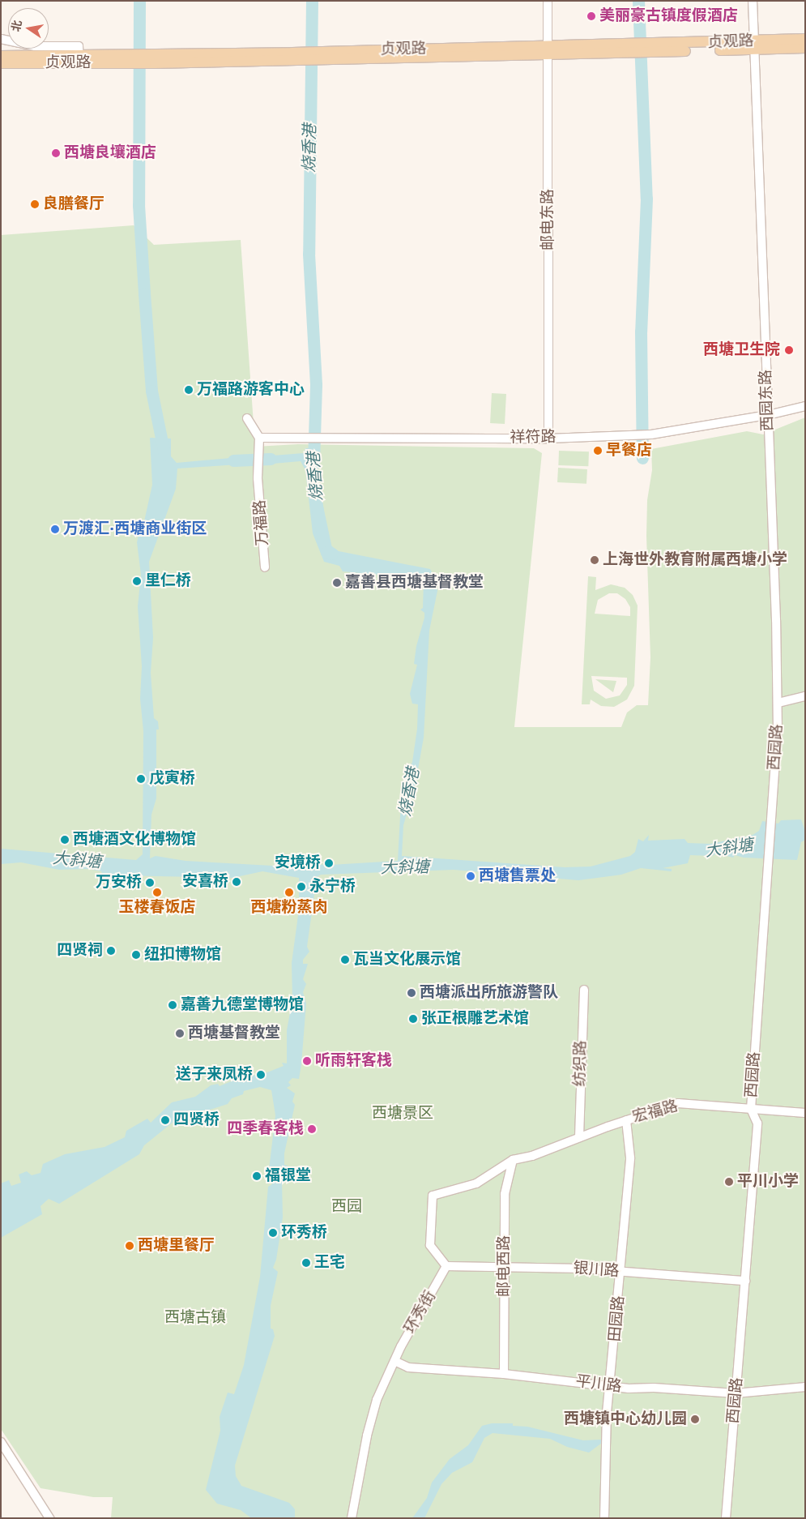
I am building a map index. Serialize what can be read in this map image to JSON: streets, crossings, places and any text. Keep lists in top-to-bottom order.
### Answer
{
  "streets": {
    "main road": ["贞观路"],
    "street": [
      "邮电东路",
      "西园东路",
      "祥符路",
      "万福路",
      "西园路",
      "纺织路",
      "宏福路",
      "邮电西路",
      "银川路",
      "环秀街",
      "田园路",
      "平川路"
    ]
  },
  "crossings": [
    ["贞观路", "邮电东路"],
    ["贞观路", "西园东路"],
    ["邮电东路", "祥符路"],
    ["西园东路", "祥符路"],
    ["西园东路", "西园路"],
    ["祥符路", "万福路"],
    ["西园路", "宏福路"],
    ["西园路", "银川路"],
    ["西园路", "平川路"],
    ["纺织路", "宏福路"],
    ["宏福路", "邮电西路"],
    ["宏福路", "田园路"],
    ["邮电西路", "银川路"],
    ["邮电西路", "平川路"],
    ["银川路", "环秀街"],
    ["银川路", "田园路"],
    ["环秀街", "平川路"],
    ["田园路", "平川路"]
  ],
  "water": ["烧香港", "大斜塘"],
  "parks": ["西塘景区", "西园", "西塘古镇"],
  "places": [
    "美丽豪古镇度假酒店",
    "西塘良壤酒店",
    "良膳餐厅",
    "西塘卫生院",
    "万福路游客中心",
    "早餐店",
    "万渡汇·西塘商业街区",
    "上海世外教育附属西塘小学",
    "里仁桥",
    "嘉善县西塘基督教堂",
    "戊寅桥",
    "西塘酒文化博物馆",
    "安境桥",
    "西塘售票处",
    "安喜桥",
    "万安桥",
    "永宁桥",
    "玉楼春饭店",
    "西塘粉蒸肉",
    "四贤祠",
    "纽扣博物馆",
    "瓦当文化展示馆",
    "西塘派出所旅游警队",
    "嘉善九德堂博物馆",
    "张正根雕艺术馆",
    "西塘基督教堂",
    "听雨轩客栈",
    "送子来凤桥",
    "四贤桥",
    "四季春客栈",
    "福银堂",
    "平川小学",
    "环秀桥",
    "西塘里餐厅",
    "王宅",
    "西塘镇中心幼儿园"
  ],
  "north": "left"
}
